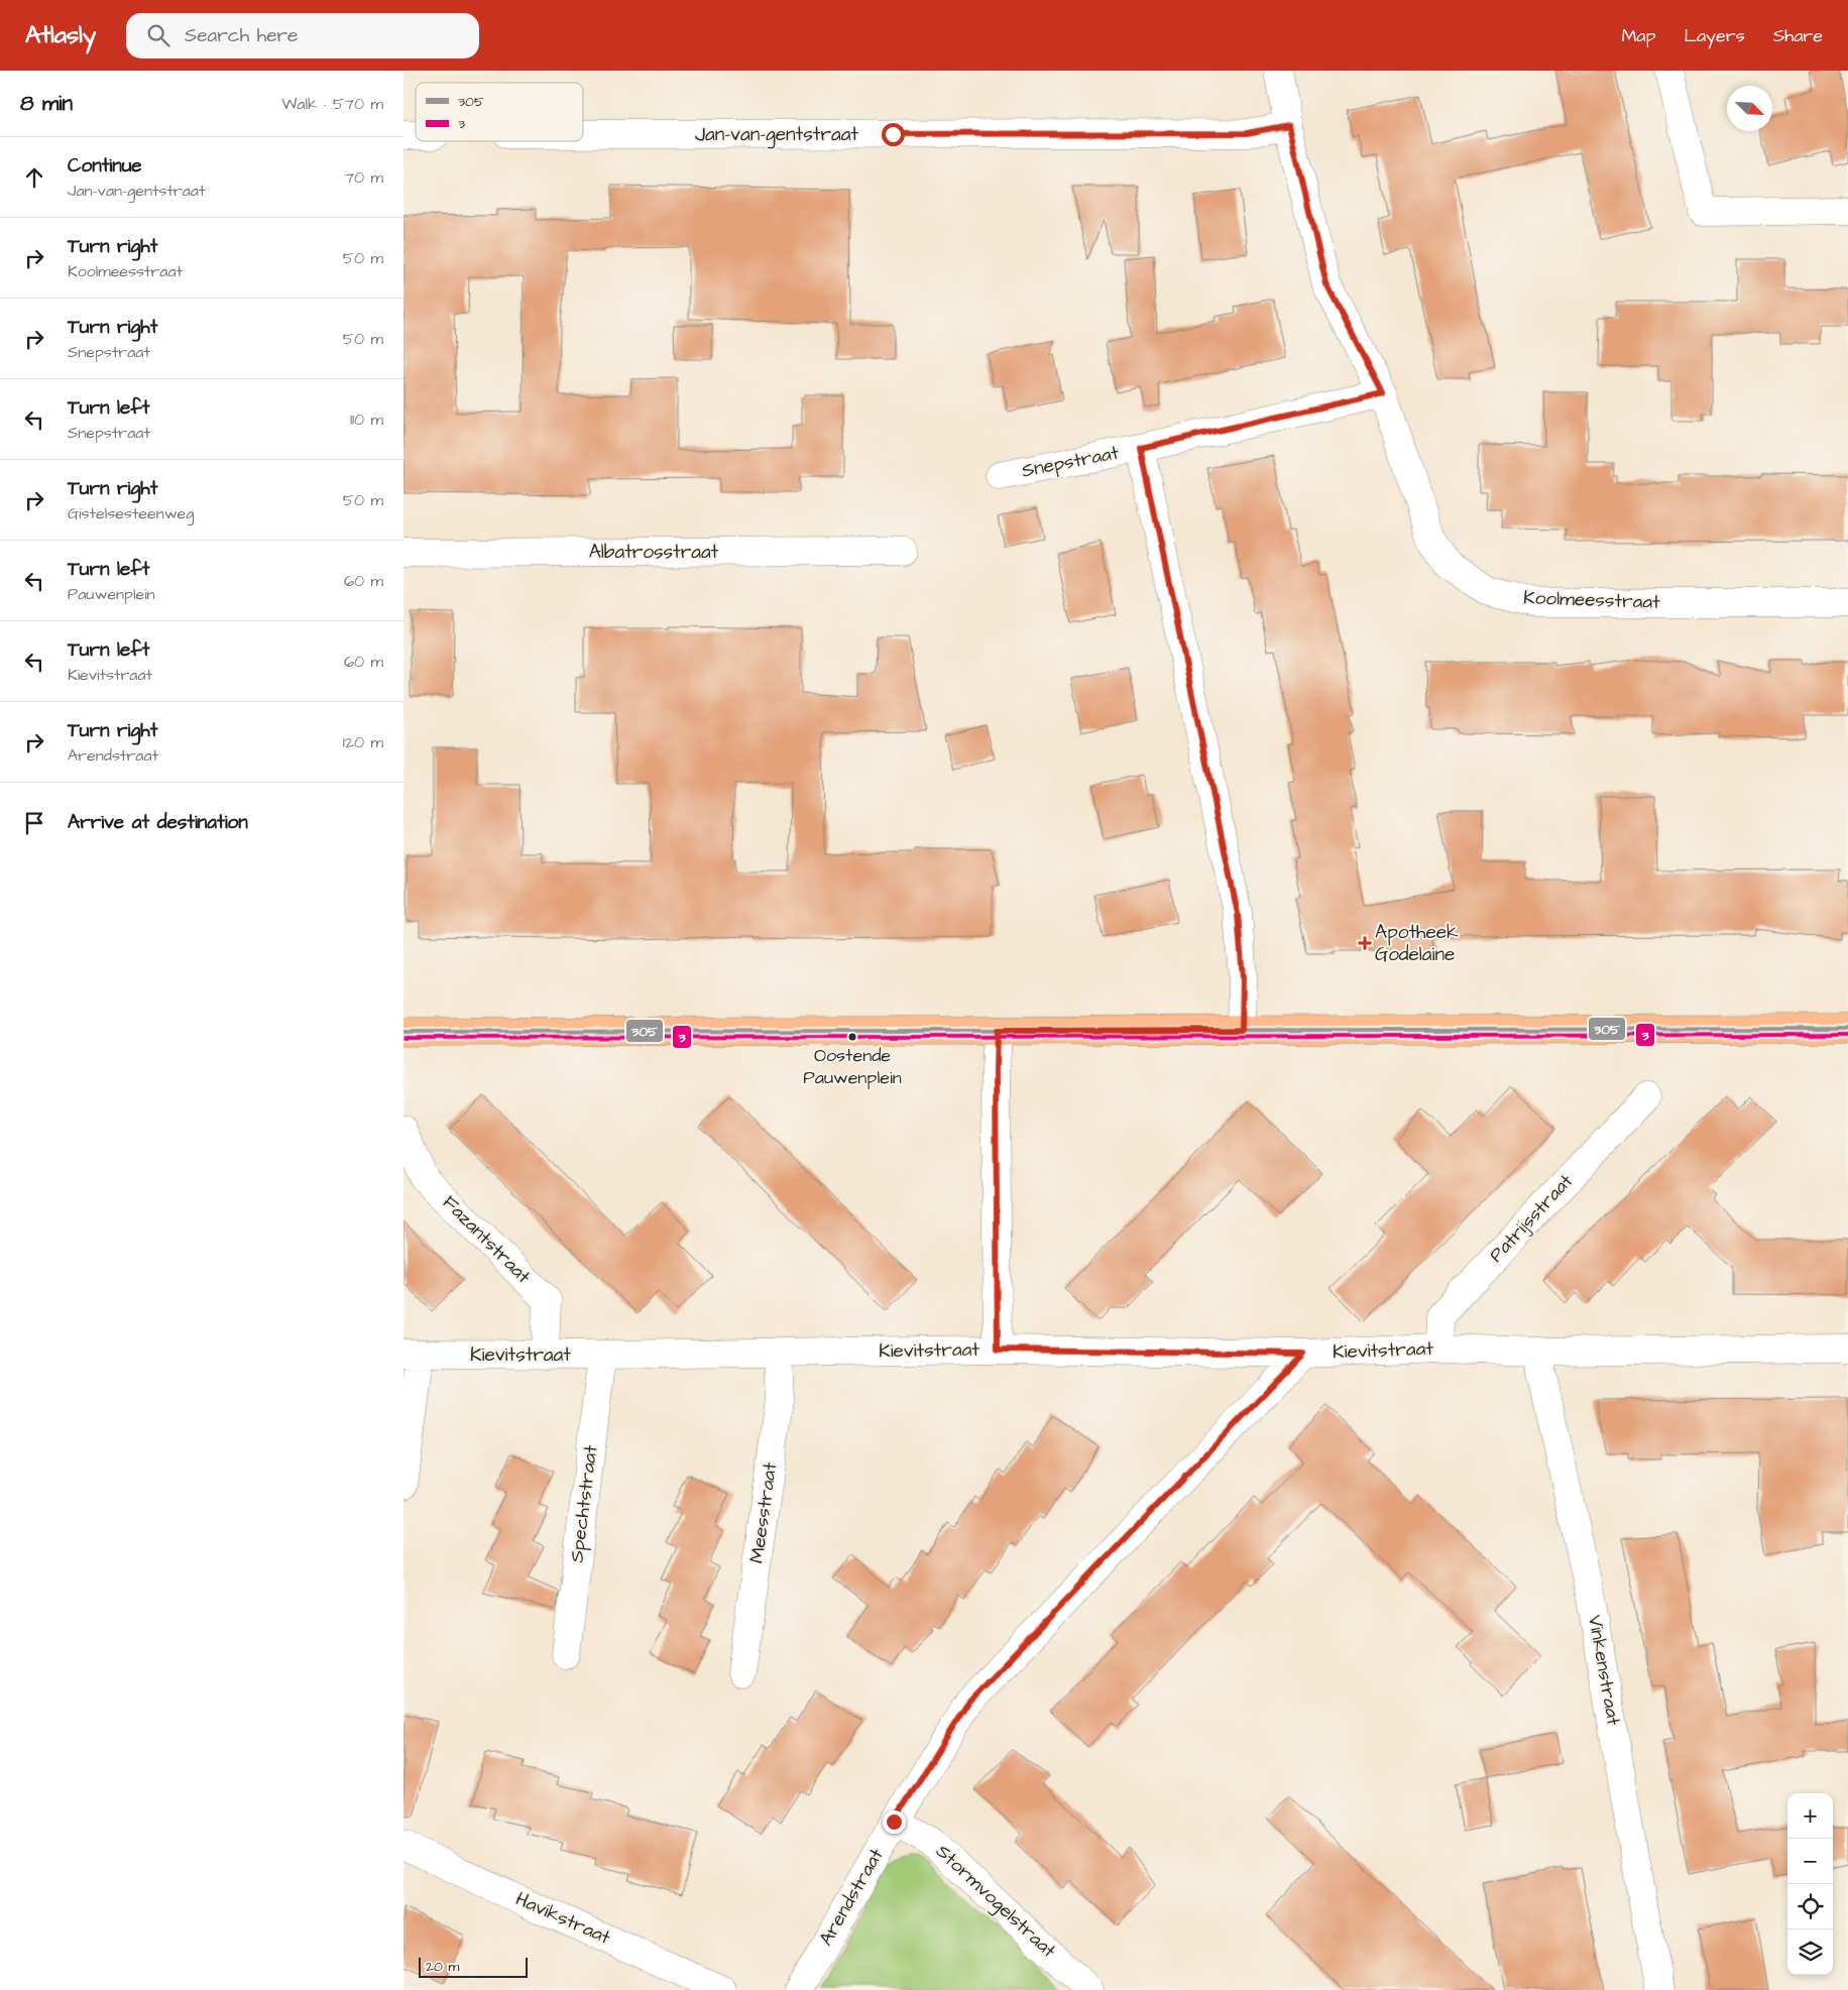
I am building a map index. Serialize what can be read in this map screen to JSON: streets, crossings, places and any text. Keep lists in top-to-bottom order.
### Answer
{
  "streets": {
    "street": [
      "Jan-van-gentstraat",
      "Snepstraat",
      "Albatrosstraat",
      "Koolmeesstraat",
      "Patrijsstraat",
      "Fazantstraat",
      "Kievitstraat",
      "Spechtstraat",
      "Meesstraat",
      "Vinkenstraat",
      "Arendstraat",
      "Stormvogelstraat",
      "Havikstraat"
    ]
  },
  "crossings": [
    ["Jan-van-gentstraat", "Koolmeesstraat"],
    ["Snepstraat", "Koolmeesstraat"],
    ["Patrijsstraat", "Kievitstraat"],
    ["Fazantstraat", "Kievitstraat"],
    ["Kievitstraat", "Spechtstraat"],
    ["Kievitstraat", "Meesstraat"],
    ["Kievitstraat", "Vinkenstraat"],
    ["Kievitstraat", "Arendstraat"],
    ["Arendstraat", "Stormvogelstraat"]
  ],
  "places": {
    "health": ["Apotheek Godelaine"],
    "other": ["Oostende Pauwenplein"]
  },
  "lines": ["transit line 305", "transit line 3"],
  "legend": ["305", "3"],
  "scale_bar": "20 m",
  "north": "bottom right",
  "page": {
    "header": "Atlasly",
    "search": "Search here",
    "nav": ["Map", "Layers", "Share"],
    "heading": ["8 min", "Walk · 570 m"],
    "list": [
      ["Continue", "Jan-van-gentstraat", "70 m"],
      ["Turn right", "Koolmeesstraat", "50 m"],
      ["Turn right", "Snepstraat", "50 m"],
      ["Turn left", "Snepstraat", "110 m"],
      ["Turn right", "Gistelsesteenweg", "50 m"],
      ["Turn left", "Pauwenplein", "60 m"],
      ["Turn left", "Kievitstraat", "60 m"],
      ["Turn right", "Arendstraat", "120 m"],
      "Arrive at destination"
    ],
    "map_buttons": ["+", "−"],
    "scale": "20 m"
  }
}
